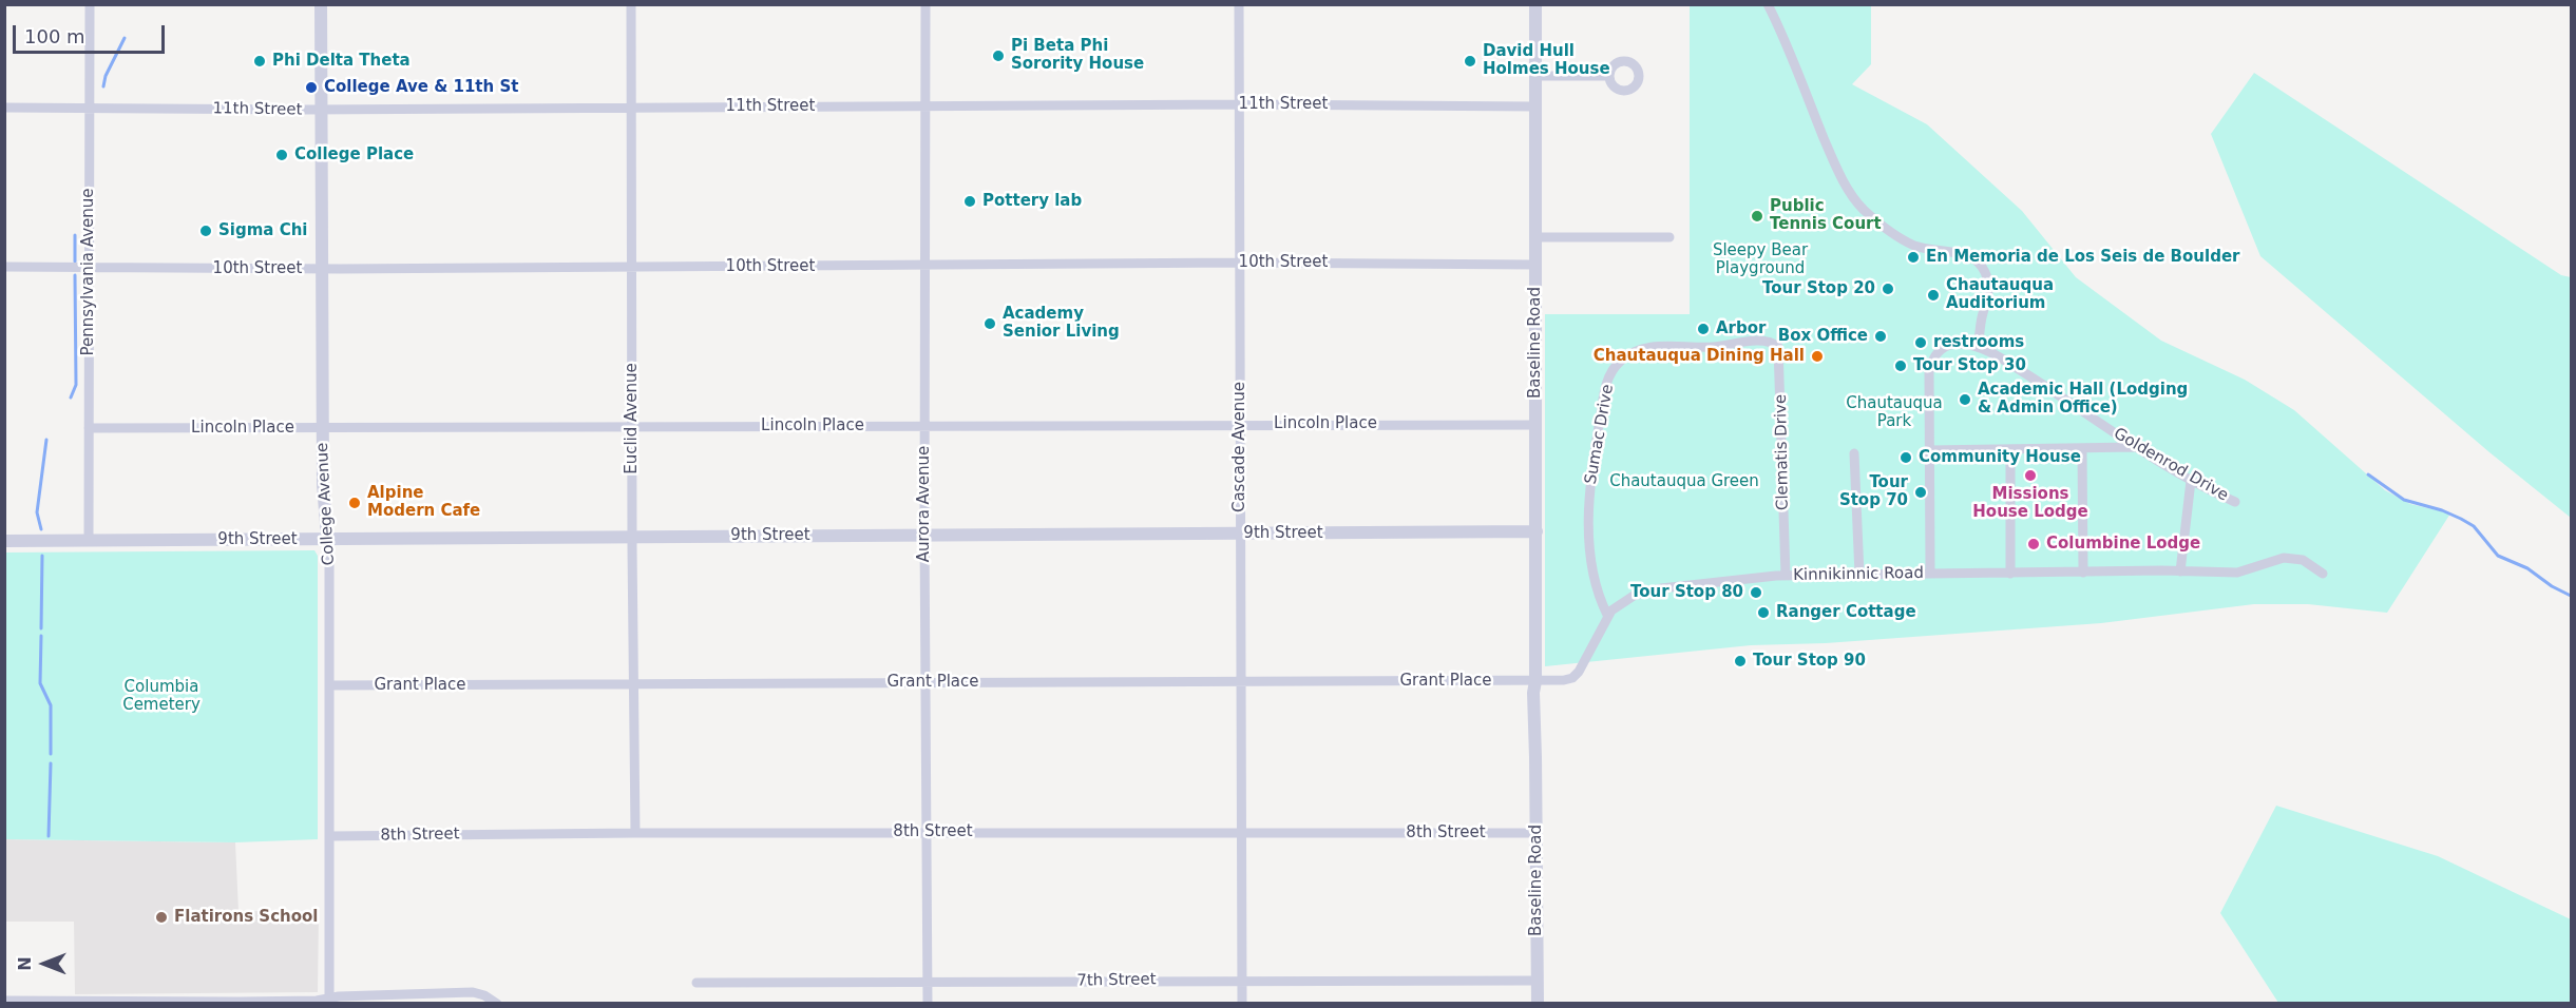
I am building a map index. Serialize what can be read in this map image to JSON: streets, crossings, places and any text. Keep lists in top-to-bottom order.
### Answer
{
  "streets": {
    "street": [
      "11th Street",
      "10th Street",
      "Pennsylvania Avenue",
      "Baseline Road",
      "Euclid Avenue",
      "Lincoln Place",
      "Sumac Drive",
      "Cascade Avenue",
      "Clematis Drive",
      "Goldenrod Drive",
      "College Avenue",
      "Aurora Avenue",
      "9th Street",
      "Kinnikinnic Road",
      "Grant Place",
      "8th Street",
      "7th Street"
    ]
  },
  "crossings": [
    ["11th Street", "Pennsylvania Avenue"],
    ["11th Street", "Baseline Road"],
    ["11th Street", "Euclid Avenue"],
    ["11th Street", "Cascade Avenue"],
    ["11th Street", "College Avenue"],
    ["11th Street", "Aurora Avenue"],
    ["10th Street", "Pennsylvania Avenue"],
    ["10th Street", "Baseline Road"],
    ["10th Street", "Euclid Avenue"],
    ["10th Street", "Cascade Avenue"],
    ["10th Street", "College Avenue"],
    ["10th Street", "Aurora Avenue"],
    ["Pennsylvania Avenue", "Lincoln Place"],
    ["Pennsylvania Avenue", "9th Street"],
    ["Baseline Road", "Lincoln Place"],
    ["Baseline Road", "9th Street"],
    ["Baseline Road", "Kinnikinnic Road"],
    ["Baseline Road", "Grant Place"],
    ["Baseline Road", "8th Street"],
    ["Baseline Road", "7th Street"],
    ["Euclid Avenue", "Lincoln Place"],
    ["Euclid Avenue", "9th Street"],
    ["Euclid Avenue", "Grant Place"],
    ["Euclid Avenue", "8th Street"],
    ["Lincoln Place", "Cascade Avenue"],
    ["Lincoln Place", "College Avenue"],
    ["Lincoln Place", "Aurora Avenue"],
    ["Sumac Drive", "Clematis Drive"],
    ["Sumac Drive", "Kinnikinnic Road"],
    ["Cascade Avenue", "9th Street"],
    ["Cascade Avenue", "Grant Place"],
    ["Cascade Avenue", "8th Street"],
    ["Cascade Avenue", "7th Street"],
    ["Clematis Drive", "Kinnikinnic Road"],
    ["College Avenue", "9th Street"],
    ["College Avenue", "Grant Place"],
    ["College Avenue", "8th Street"],
    ["Aurora Avenue", "9th Street"],
    ["Aurora Avenue", "Grant Place"],
    ["Aurora Avenue", "8th Street"],
    ["Aurora Avenue", "7th Street"],
    ["Kinnikinnic Road", "Grant Place"]
  ],
  "parks": [
    "Sleepy Bear Playground",
    "Chautauqua Park",
    "Chautauqua Green",
    "Columbia Cemetery"
  ],
  "places": [
    "Pi Beta Phi Sorority House",
    "Phi Delta Theta",
    "David Hull Holmes House",
    "College Ave & 11th St",
    "College Place",
    "Pottery lab",
    "Public Tennis Court",
    "Sigma Chi",
    "En Memoria de Los Seis de Boulder",
    "Tour Stop 20",
    "Chautauqua Auditorium",
    "Academy Senior Living",
    "Arbor",
    "Box Office",
    "restrooms",
    "Chautauqua Dining Hall",
    "Tour Stop 30",
    "Academic Hall (Lodging & Admin Office)",
    "Community House",
    "Missions House Lodge",
    "Tour Stop 70",
    "Alpine Modern Cafe",
    "Columbine Lodge",
    "Tour Stop 80",
    "Ranger Cottage",
    "Tour Stop 90",
    "Flatirons School"
  ],
  "scale_bar": "100 m",
  "north": "left"
}
